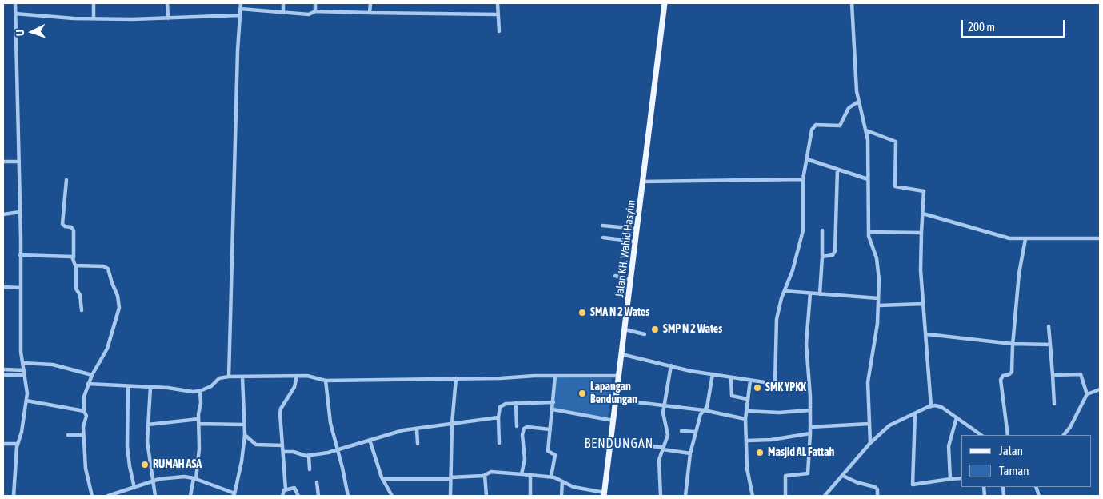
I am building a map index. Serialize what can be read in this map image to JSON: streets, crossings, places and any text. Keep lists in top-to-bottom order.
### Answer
{
  "streets": {
    "main road": ["Jalan KH. Wahid Hasyim"]
  },
  "districts": ["BENDUNGAN"],
  "places": [
    "SMA N 2 Wates",
    "SMP N 2 Wates",
    "SMK YPKK",
    "Lapangan Bendungan",
    "Masjid AL Fattah",
    "RUMAH ASA"
  ],
  "legend": ["Jalan", "Taman"],
  "scale_bar": "200 m",
  "north": "left"
}
